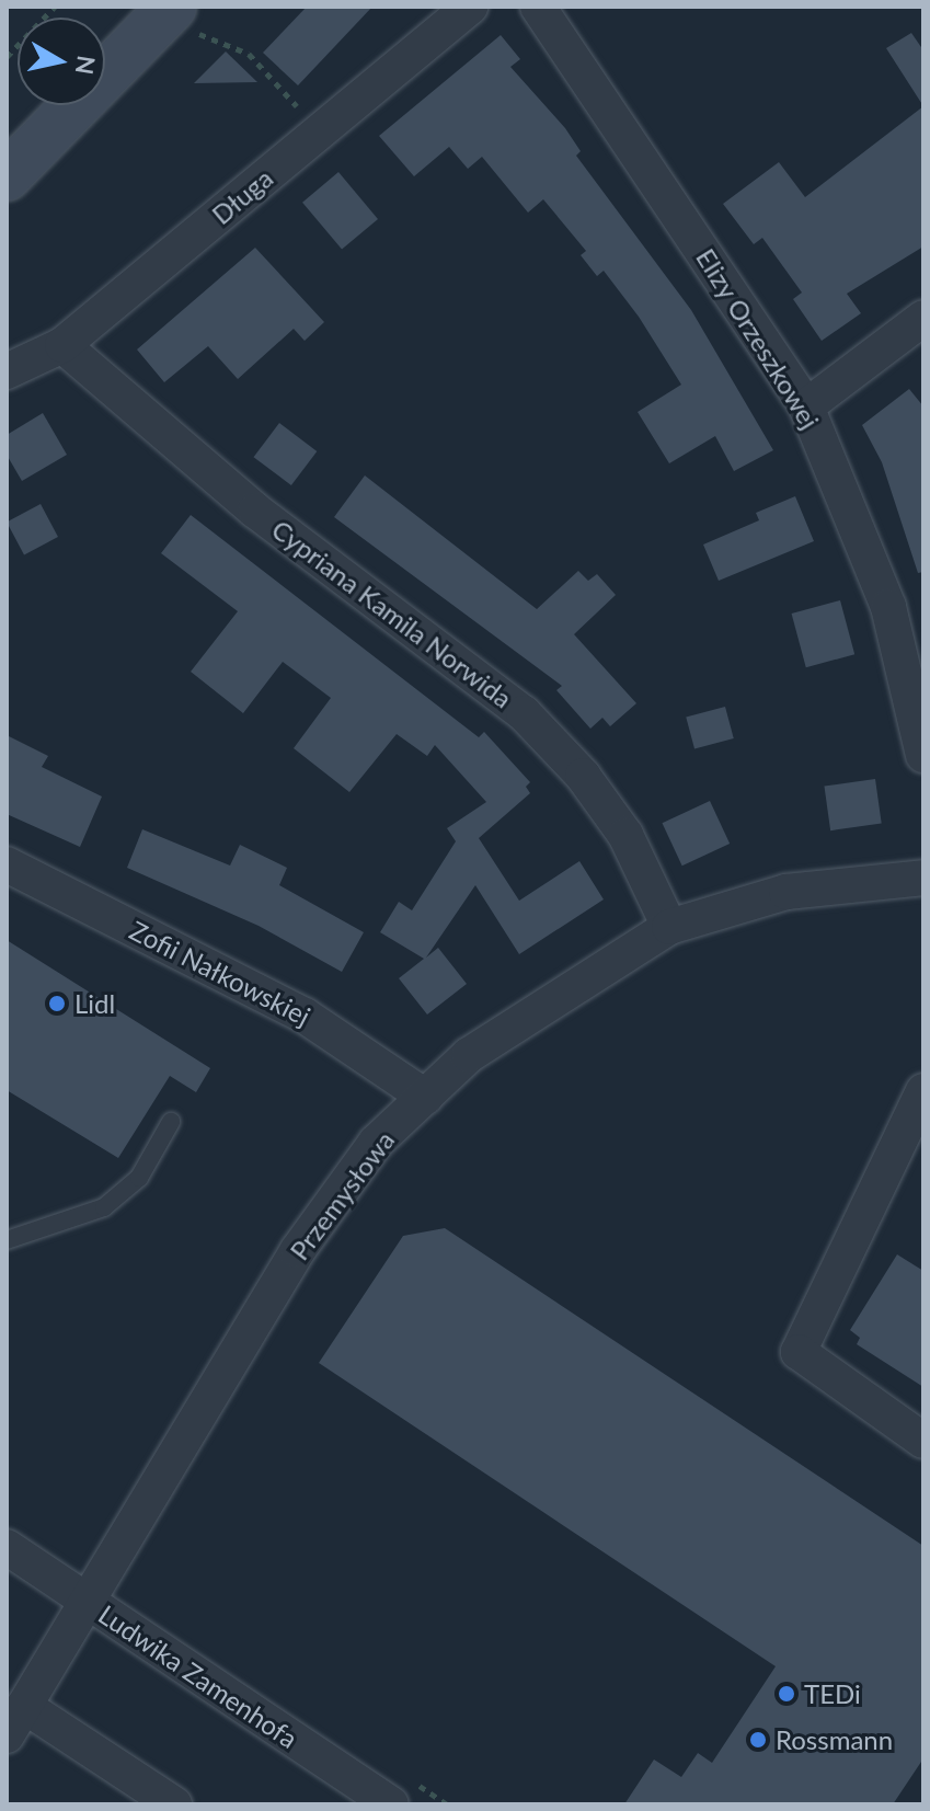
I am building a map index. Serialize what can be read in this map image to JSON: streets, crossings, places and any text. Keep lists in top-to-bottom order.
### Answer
{
  "streets": {
    "street": [
      "Długa",
      "Elizy Orzeszkowej",
      "Cypriana Kamila Norwida",
      "Zofii Nałkowskiej",
      "Przemysłowa",
      "Ludwika Zamenhofa"
    ]
  },
  "crossings": [
    ["Długa", "Cypriana Kamila Norwida"],
    ["Cypriana Kamila Norwida", "Przemysłowa"],
    ["Zofii Nałkowskiej", "Przemysłowa"],
    ["Przemysłowa", "Ludwika Zamenhofa"]
  ],
  "places": ["Lidl", "TEDi", "Rossmann"],
  "north": "right"
}
